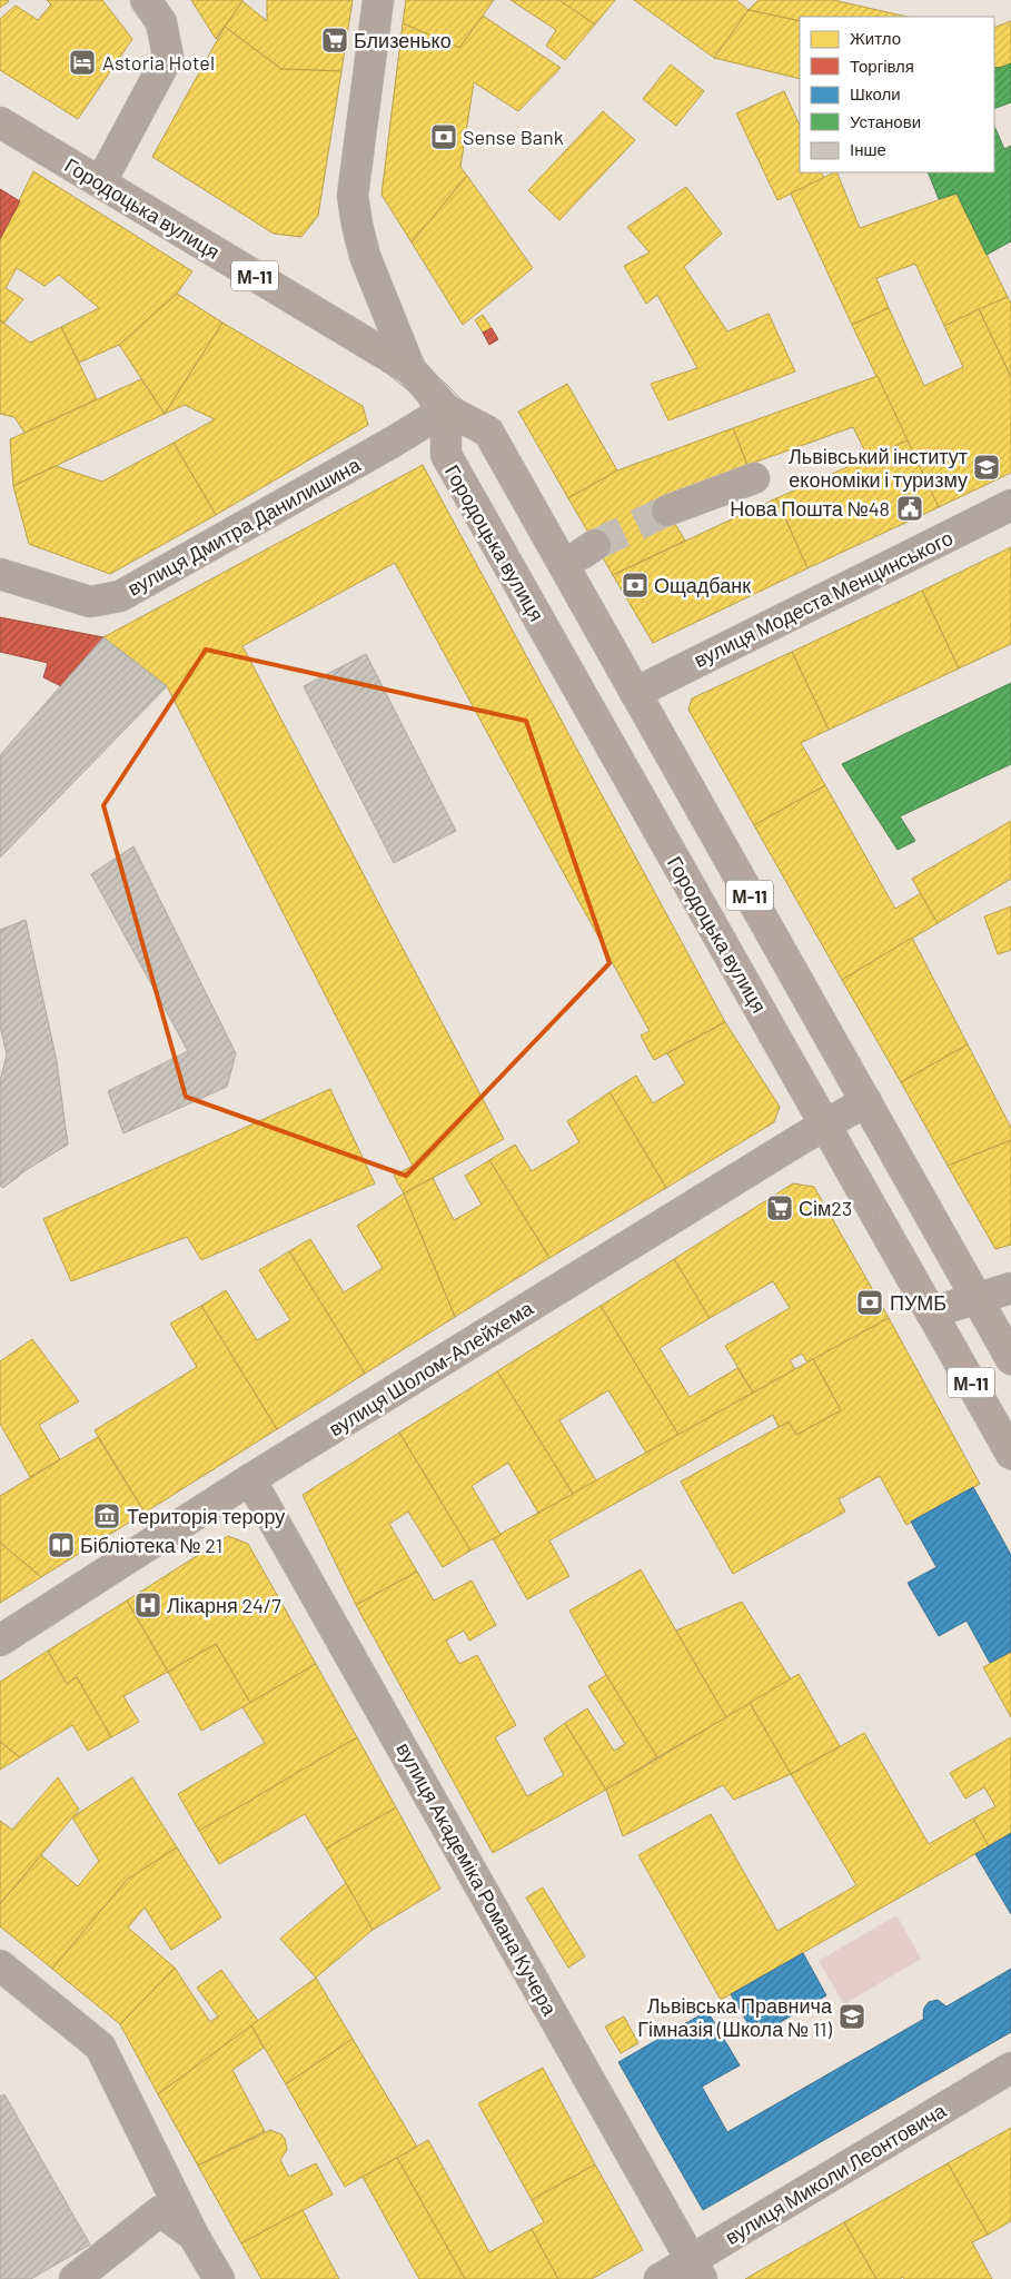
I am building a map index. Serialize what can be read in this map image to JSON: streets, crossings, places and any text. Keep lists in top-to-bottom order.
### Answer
{
  "streets": {
    "main road": ["Городоцька вулиця", "М-11"],
    "street": [
      "вулиця Дмитра Данилишина",
      "вулиця Модеста Менцинського",
      "вулиця Шолом-Алейхема",
      "вулиця Академіка Романа Кучера",
      "вулиця Миколи Леонтовича"
    ]
  },
  "crossings": [
    ["Городоцька вулиця", "вулиця Дмитра Данилишина"],
    ["Городоцька вулиця", "вулиця Модеста Менцинського"],
    ["Городоцька вулиця", "вулиця Шолом-Алейхема"],
    ["вулиця Шолом-Алейхема", "вулиця Академіка Романа Кучера"],
    ["вулиця Академіка Романа Кучера", "вулиця Миколи Леонтовича"]
  ],
  "places": {
    "supermarket": ["Близенько", "Сім23"],
    "hotel": ["Astoria Hotel"],
    "bank": ["Sense Bank", "Ощадбанк", "ПУМБ"],
    "school or university": ["Львівський інститут економіки і туризму", "Львівська Правнича Гімназія (Школа № 11)"],
    "public building": ["Нова Пошта №48"],
    "museum": ["Територія терору"],
    "library": ["Бібліотека № 21"],
    "hospital": ["Лікарня 24/7"]
  },
  "legend": [
    "Житло",
    "Торгівля",
    "Школи",
    "Установи",
    "Інше"
  ]
}
